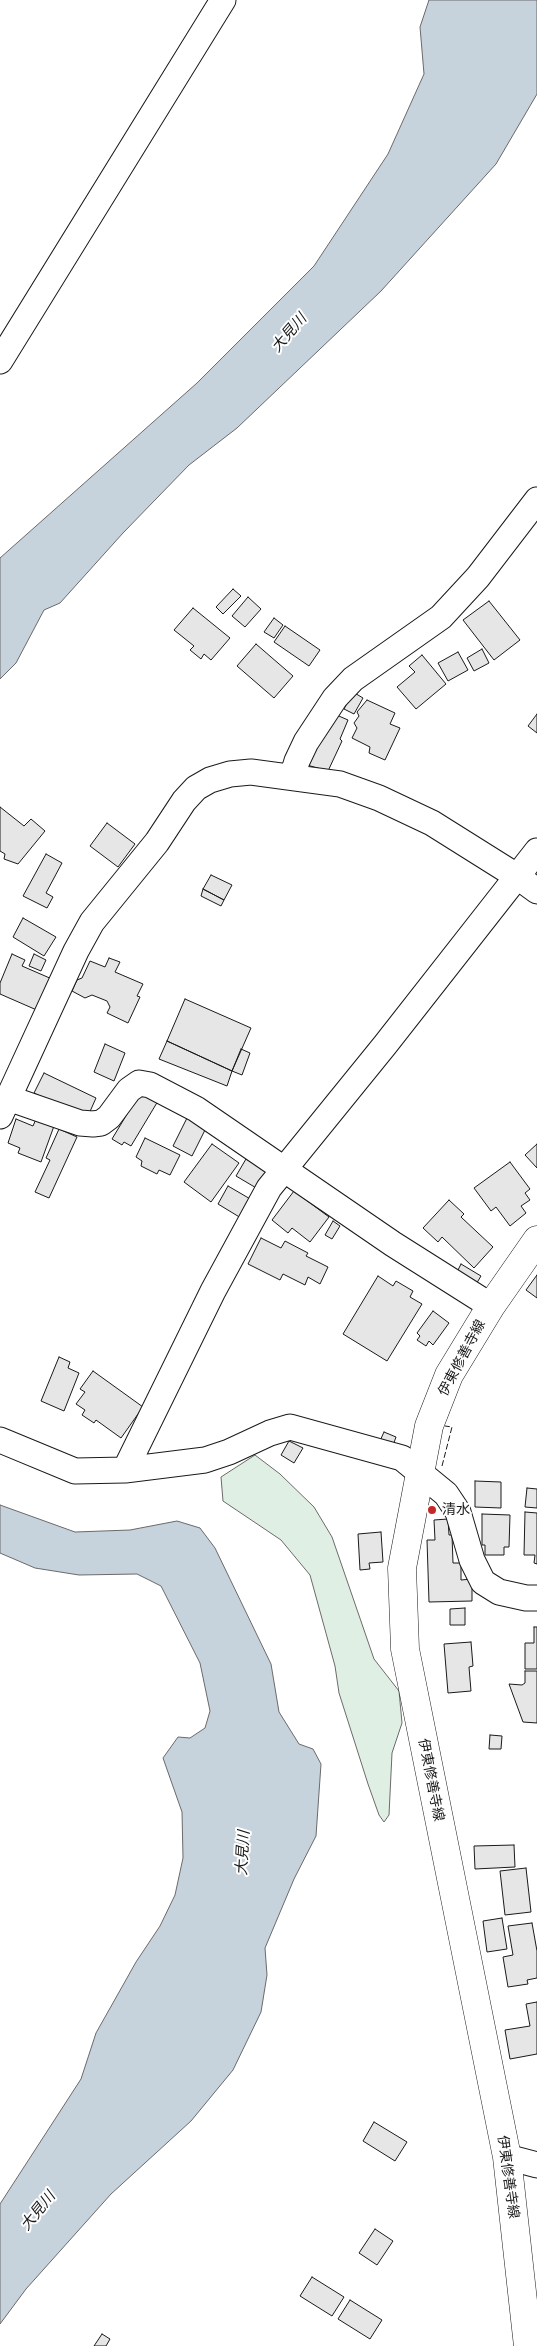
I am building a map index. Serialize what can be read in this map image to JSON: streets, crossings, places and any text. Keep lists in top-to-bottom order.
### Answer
{
  "streets": {
    "main road": ["伊東修善寺線"]
  },
  "water": ["大見川"],
  "places": ["清水"]
}
